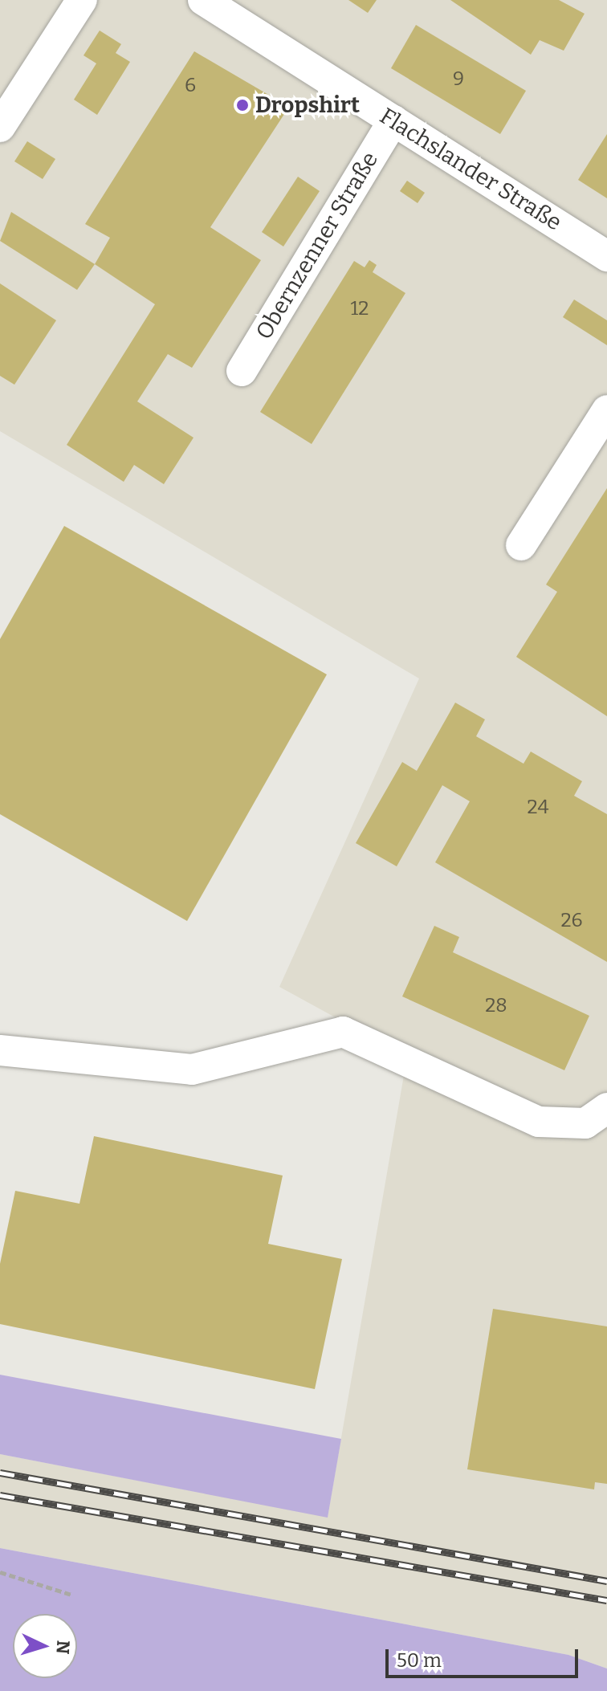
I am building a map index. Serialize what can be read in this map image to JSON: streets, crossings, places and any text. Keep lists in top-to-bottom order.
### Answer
{
  "streets": {
    "street": ["Flachslander Straße", "Obernzenner Straße"]
  },
  "crossings": [
    ["Flachslander Straße", "Obernzenner Straße"]
  ],
  "places": ["Dropshirt"],
  "house_numbers": [
    "9",
    "6",
    "12",
    "24",
    "26",
    "28"
  ],
  "scale_bar": "50 m",
  "north": "right"
}
